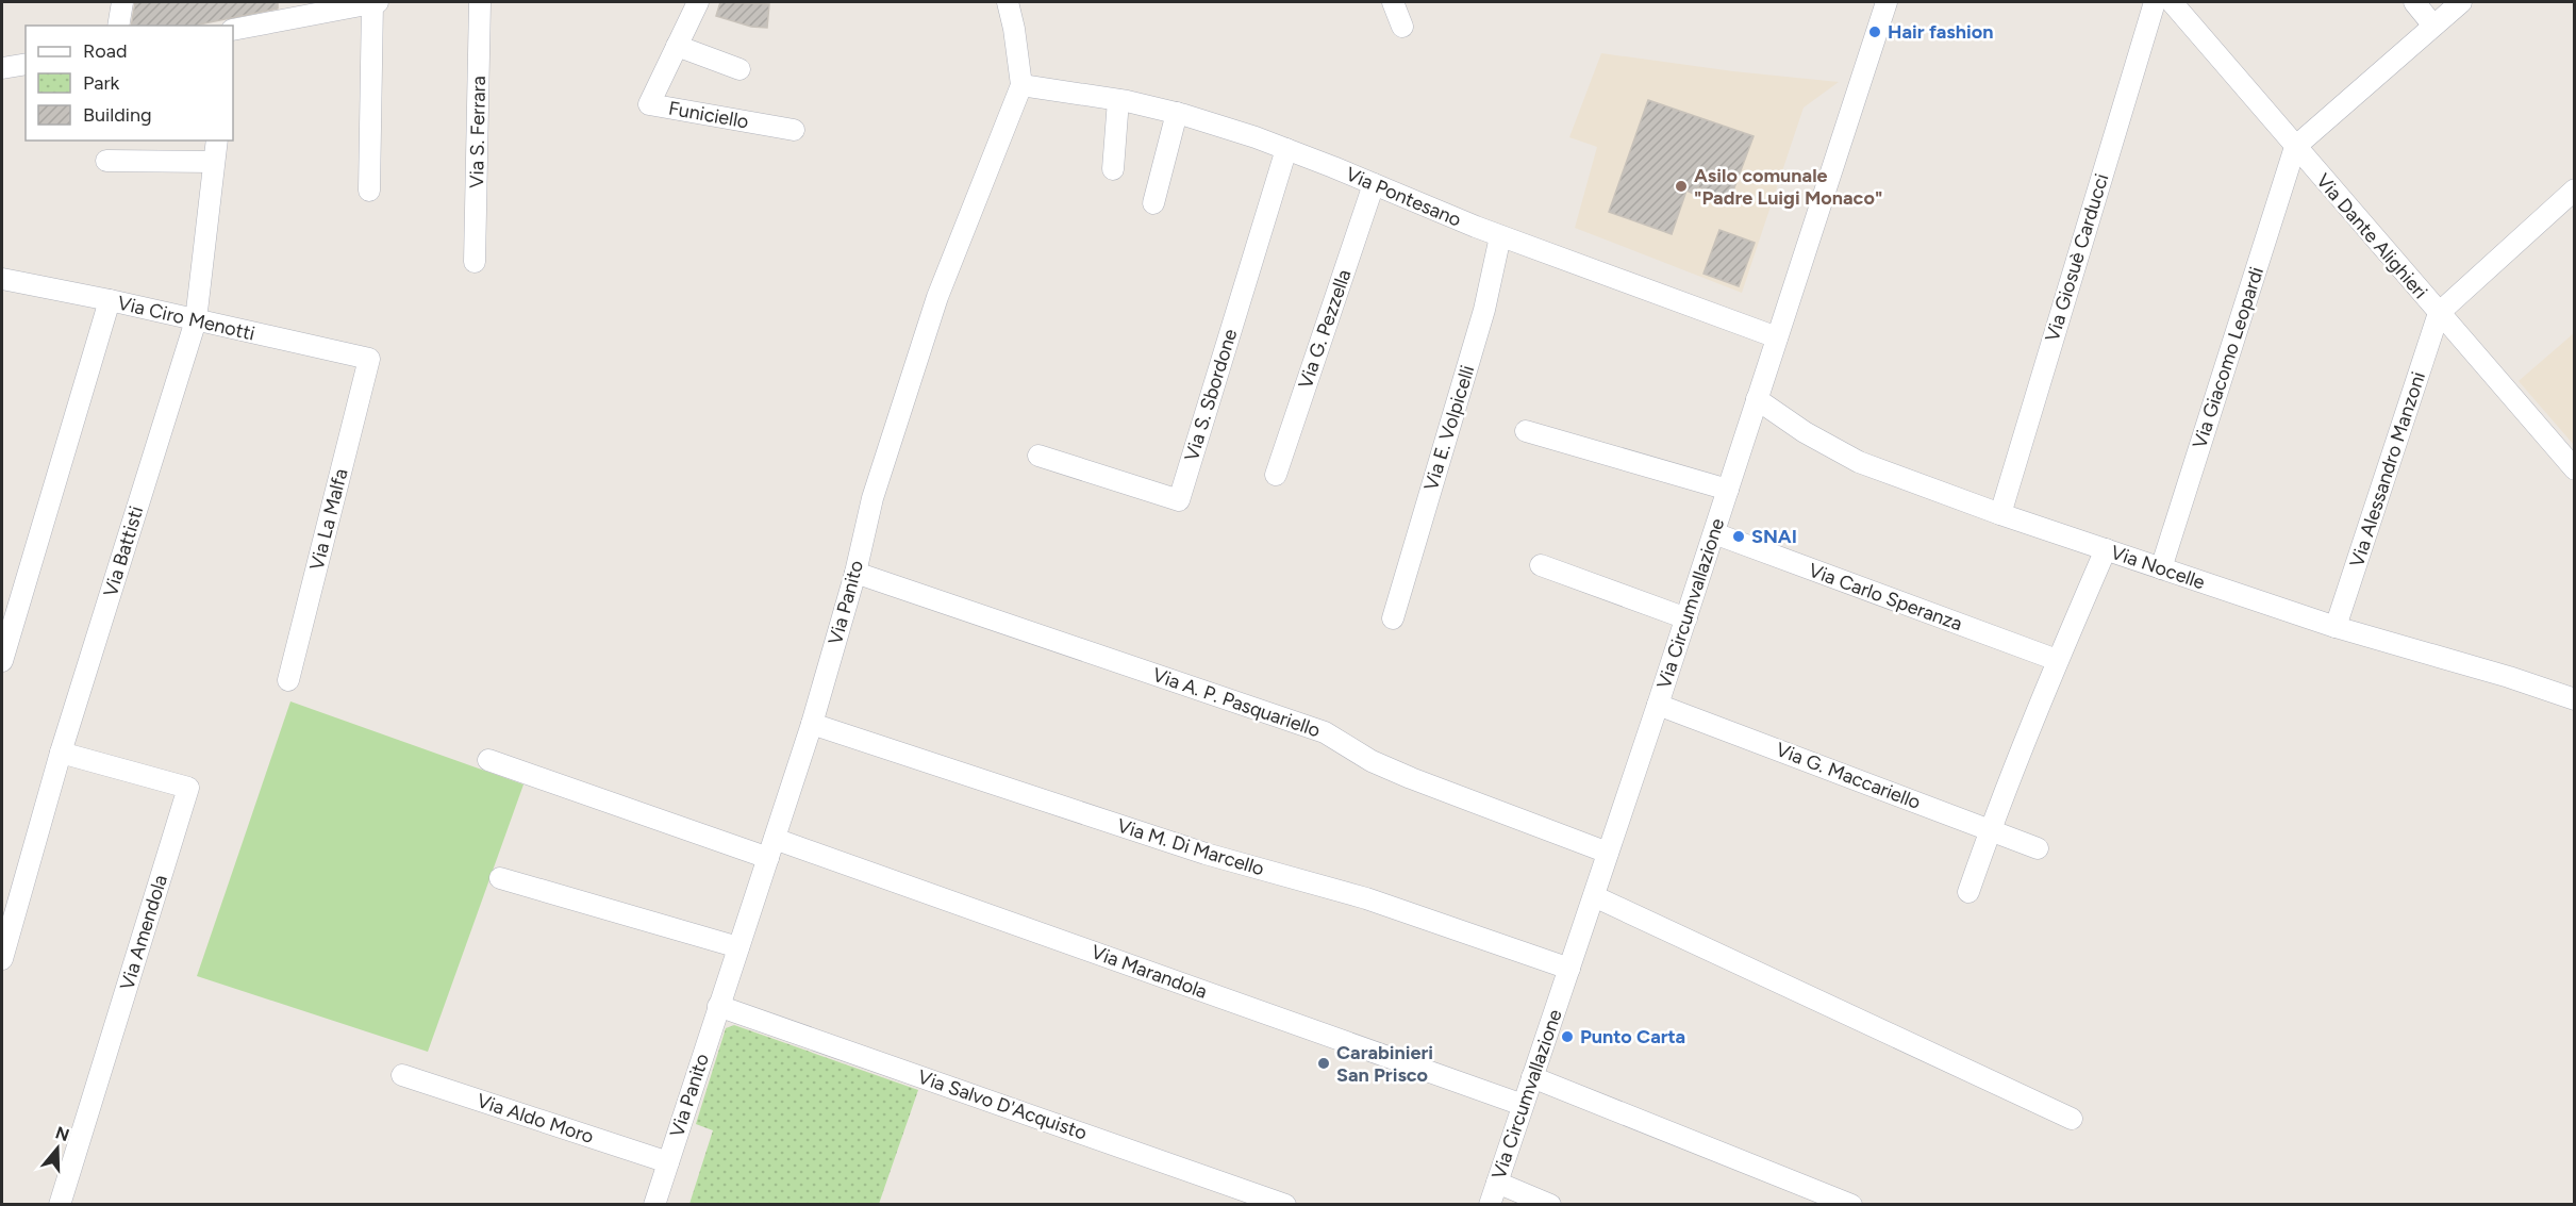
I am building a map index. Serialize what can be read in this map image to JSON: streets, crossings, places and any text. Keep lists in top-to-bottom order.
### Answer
{
  "streets": {
    "street": [
      "Funiciello",
      "Via S. Ferrara",
      "Via Pontesano",
      "Via Dante Alighieri",
      "Via Giosuè Carducci",
      "Via Ciro Menotti",
      "Via G. Pezzella",
      "Via Giacomo Leopardi",
      "Via S. Sbordone",
      "Via E. Volpicelli",
      "Via Alessandro Manzoni",
      "Via La Malfa",
      "Via Battisti",
      "Via Nocelle",
      "Via Carlo Speranza",
      "Via Panito",
      "Via Circumvallazione",
      "Via A. P. Pasquariello",
      "Via G. Maccariello",
      "Via M. Di Marcello",
      "Via Amendola",
      "Via Marandola",
      "Via Salvo D'Acquisto",
      "Via Aldo Moro"
    ]
  },
  "crossings": [
    ["Via Pontesano", "Via G. Pezzella"],
    ["Via Pontesano", "Via S. Sbordone"],
    ["Via Pontesano", "Via E. Volpicelli"],
    ["Via Pontesano", "Via Panito"],
    ["Via Pontesano", "Via Circumvallazione"],
    ["Via Dante Alighieri", "Via Giacomo Leopardi"],
    ["Via Dante Alighieri", "Via Alessandro Manzoni"],
    ["Via Giosuè Carducci", "Via Nocelle"],
    ["Via Ciro Menotti", "Via La Malfa"],
    ["Via Ciro Menotti", "Via Battisti"],
    ["Via Giacomo Leopardi", "Via Nocelle"],
    ["Via Alessandro Manzoni", "Via Nocelle"],
    ["Via Battisti", "Via Amendola"],
    ["Via Nocelle", "Via Circumvallazione"],
    ["Via Carlo Speranza", "Via Circumvallazione"],
    ["Via Panito", "Via A. P. Pasquariello"],
    ["Via Panito", "Via M. Di Marcello"],
    ["Via Panito", "Via Marandola"],
    ["Via Panito", "Via Salvo D'Acquisto"],
    ["Via Panito", "Via Aldo Moro"],
    ["Via Circumvallazione", "Via A. P. Pasquariello"],
    ["Via Circumvallazione", "Via G. Maccariello"],
    ["Via Circumvallazione", "Via M. Di Marcello"],
    ["Via Circumvallazione", "Via Marandola"]
  ],
  "places": [
    "Hair fashion",
    "Asilo comunale \"Padre Luigi Monaco\"",
    "SNAI",
    "Punto Carta",
    "Carabinieri San Prisco"
  ],
  "legend": ["Road", "Park", "Building"],
  "north": "top"
}
